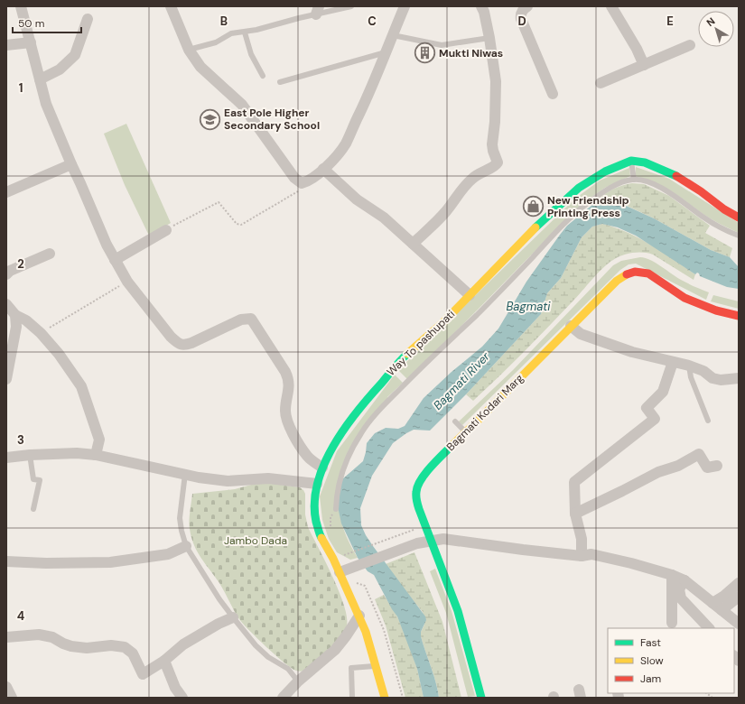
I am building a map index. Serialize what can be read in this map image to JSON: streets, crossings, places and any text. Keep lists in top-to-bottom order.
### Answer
{
  "streets": {
    "main road": ["Way To pashupati", "Bagmati Kodari Marg"]
  },
  "water": ["Bagmati", "Bagmati River"],
  "parks": ["Jambo Dada"],
  "places": {
    "building": ["Mukti Niwas"],
    "school or university": ["East Pole Higher Secondary School"],
    "shop": ["New Friendship Printing Press"]
  },
  "legend": ["Fast", "Slow", "Jam"],
  "scale_bar": "50 m",
  "north": "top left",
  "grid": {
    "columns": [
      "B",
      "C",
      "D",
      "E"
    ],
    "rows": [
      "1",
      "2",
      "3",
      "4"
    ]
  }
}
